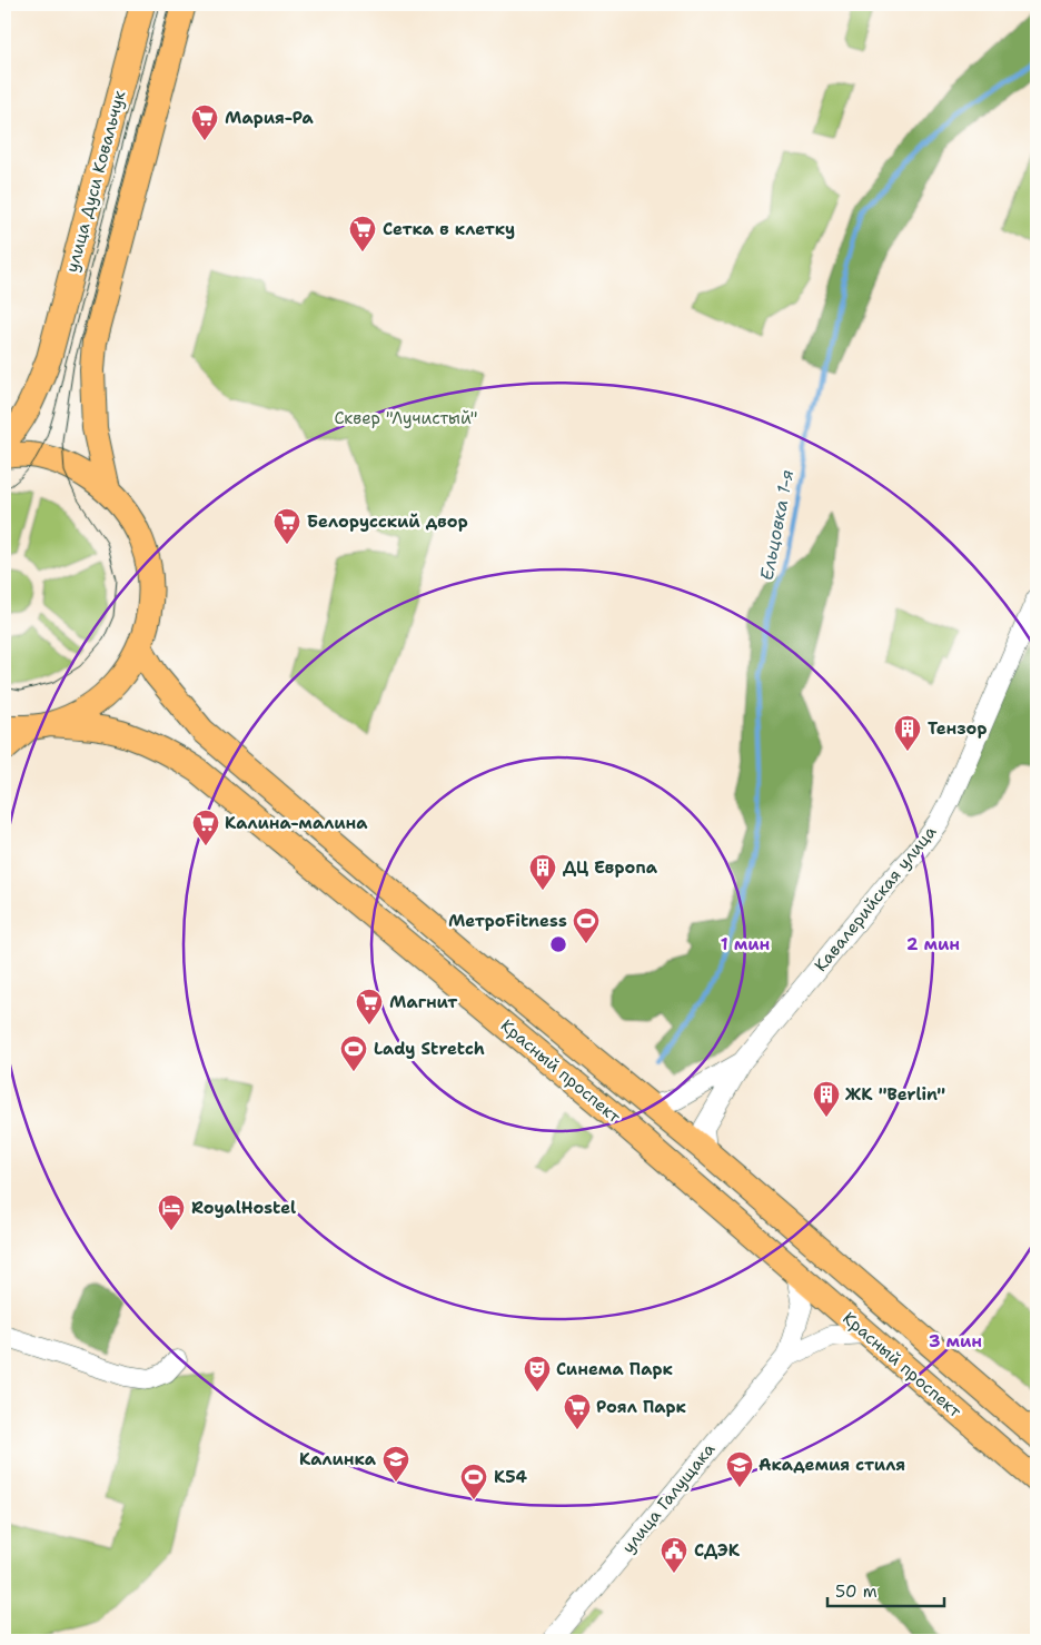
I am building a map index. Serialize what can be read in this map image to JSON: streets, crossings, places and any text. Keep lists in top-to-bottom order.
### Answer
{
  "streets": {
    "main road": ["улица Дуси Ковальчук", "Красный проспект"],
    "street": ["Кавалерийская улица", "улица Галущака"]
  },
  "water": ["Ельцовка 1-я"],
  "parks": ["Сквер \"Лучистый\""],
  "places": {
    "supermarket": [
      "Мария-Ра",
      "Сетка в клетку",
      "Белорусский двор",
      "Калина-малина",
      "Магнит",
      "Роял Парк"
    ],
    "building": ["Тензор", "ДЦ Европа", "ЖК \"Berlin\""],
    "sports": ["МетроFitness", "Lady Stretch", "К54"],
    "hotel": ["RoyalHostel"],
    "theatre": ["Синема Парк"],
    "school or university": ["Калинка", "Академия стиля"],
    "public building": ["СДЭК"]
  },
  "scale_bar": "50 m",
  "rings": ["1 мин", "2 мин", "3 мин"]
}
